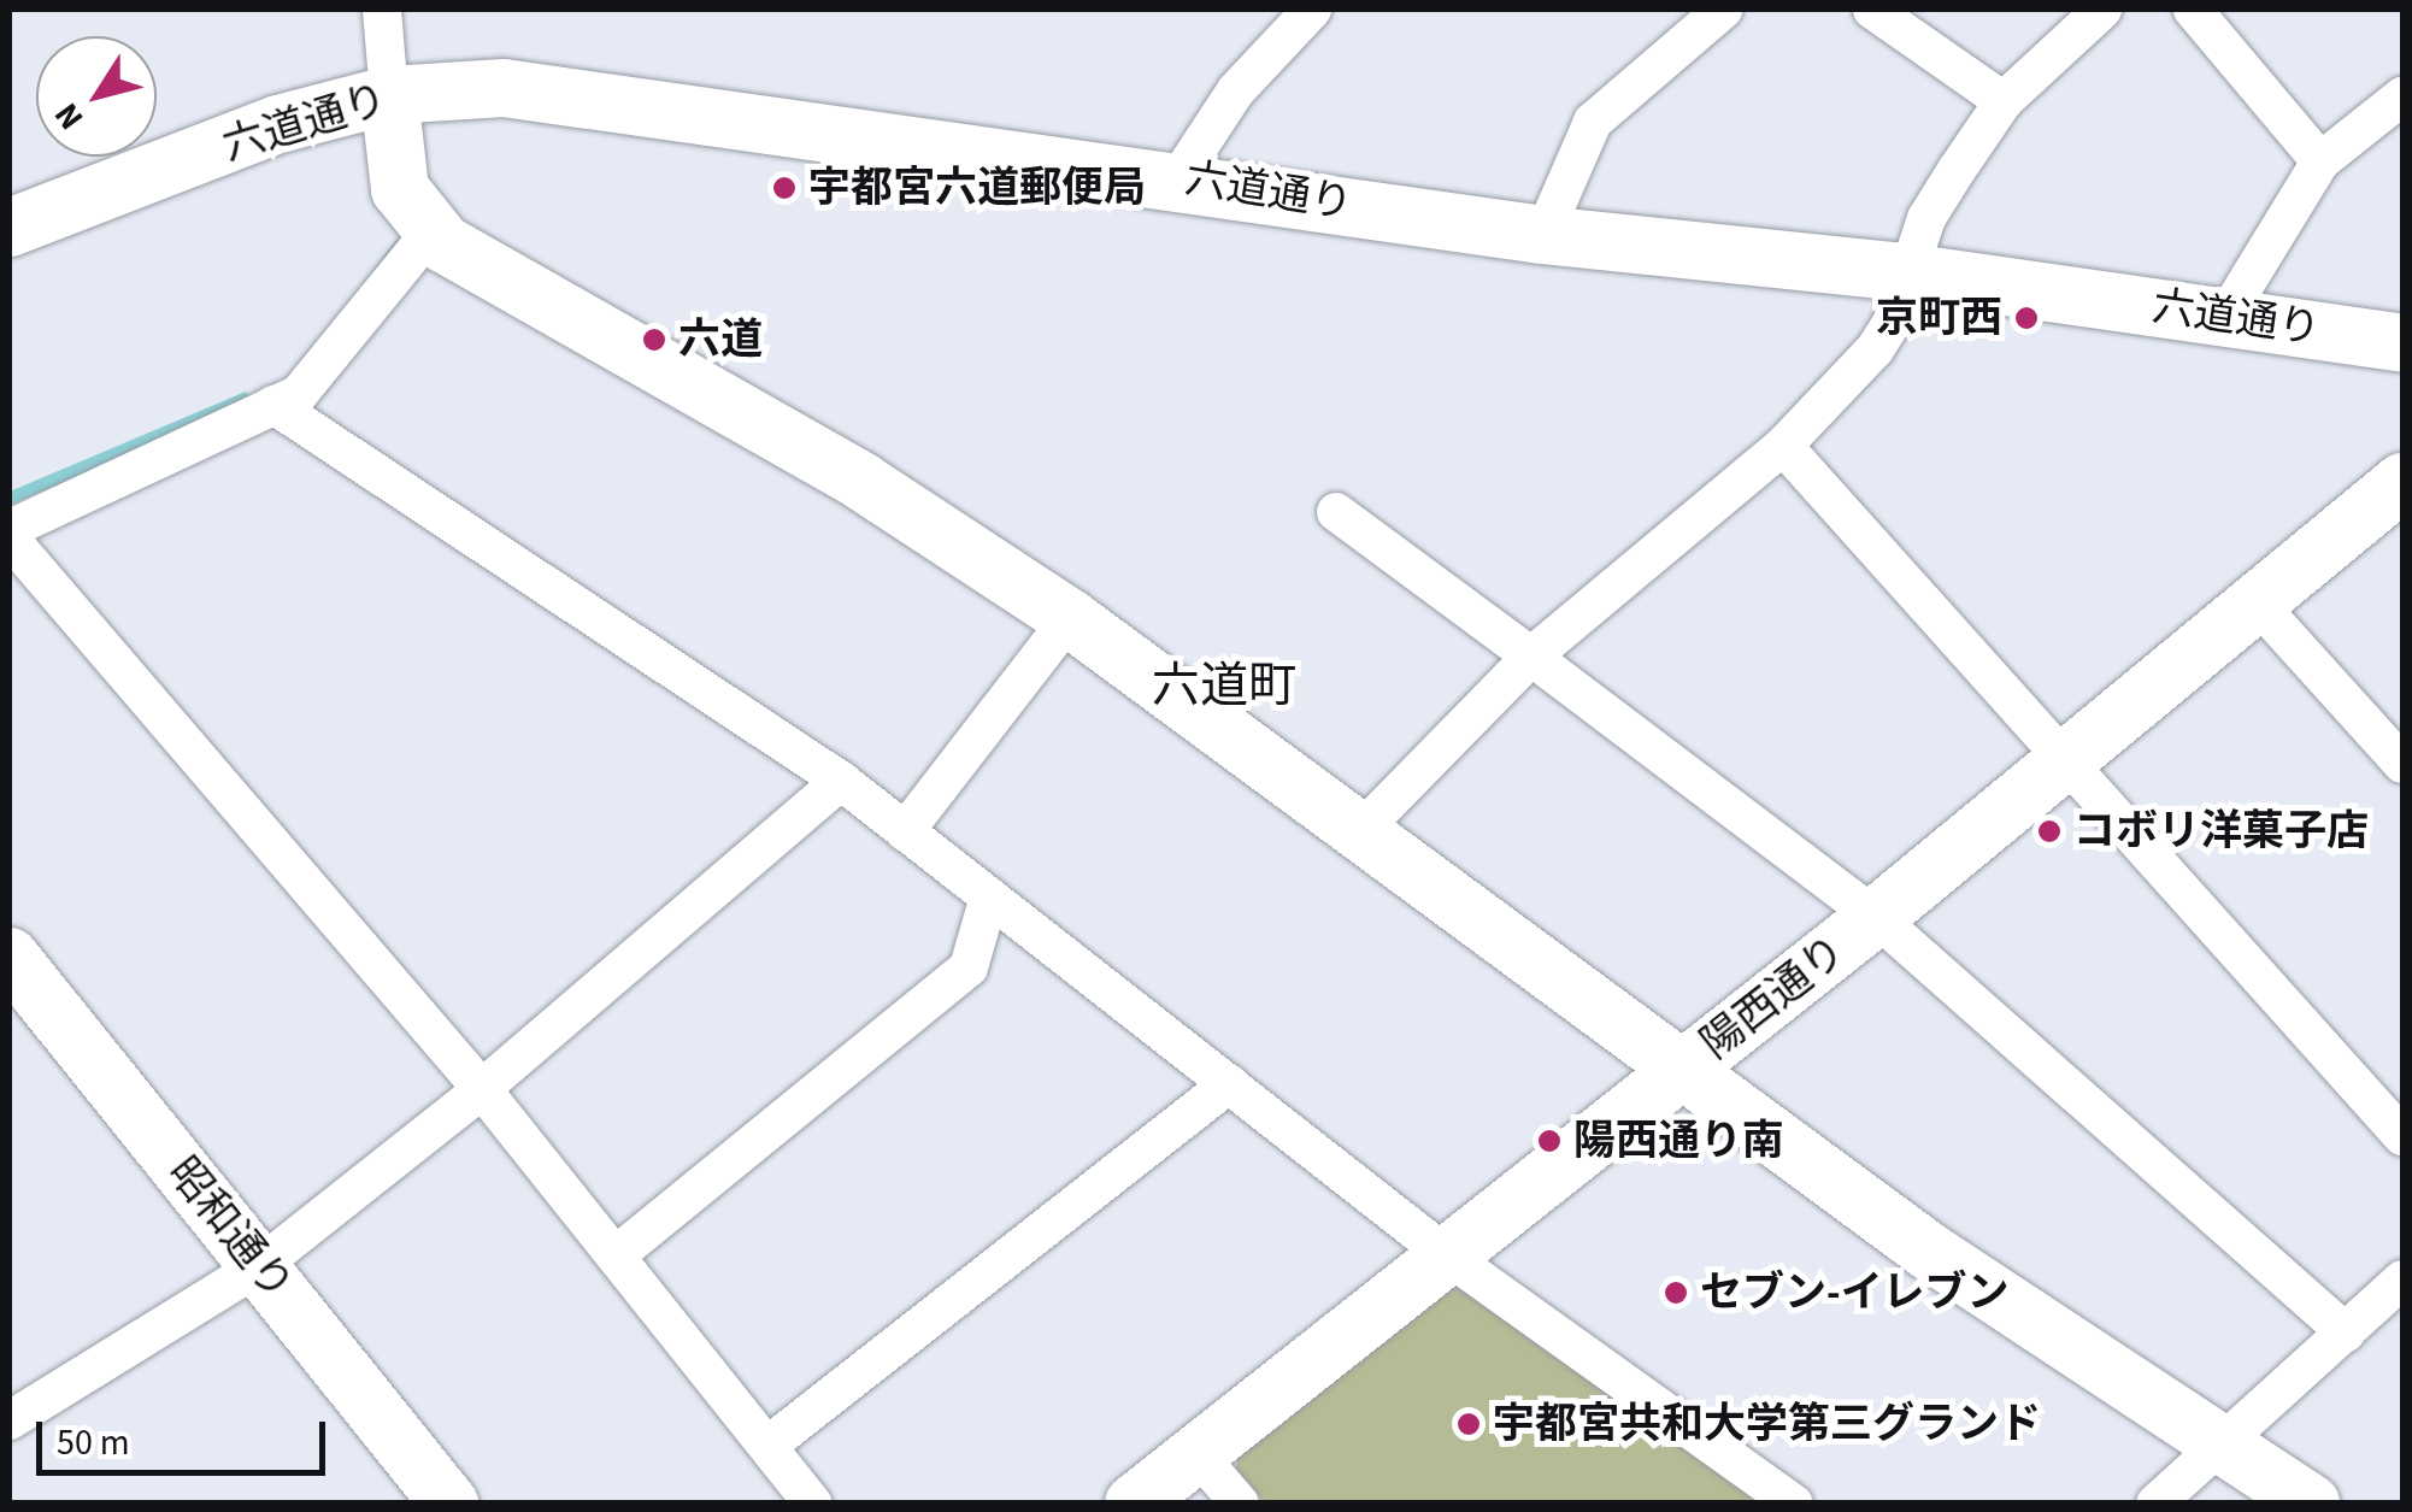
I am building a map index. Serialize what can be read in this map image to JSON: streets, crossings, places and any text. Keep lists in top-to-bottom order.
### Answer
{
  "streets": {
    "street": ["六道通り", "陽西通り", "昭和通り"]
  },
  "districts": ["六道町"],
  "places": [
    "宇都宮六道郵便局",
    "京町西",
    "六道",
    "コボリ洋菓子店",
    "陽西通り南",
    "セブン-イレブン",
    "宇都宮共和大学第三グランド"
  ],
  "scale_bar": "50 m",
  "north": "bottom left"
}
